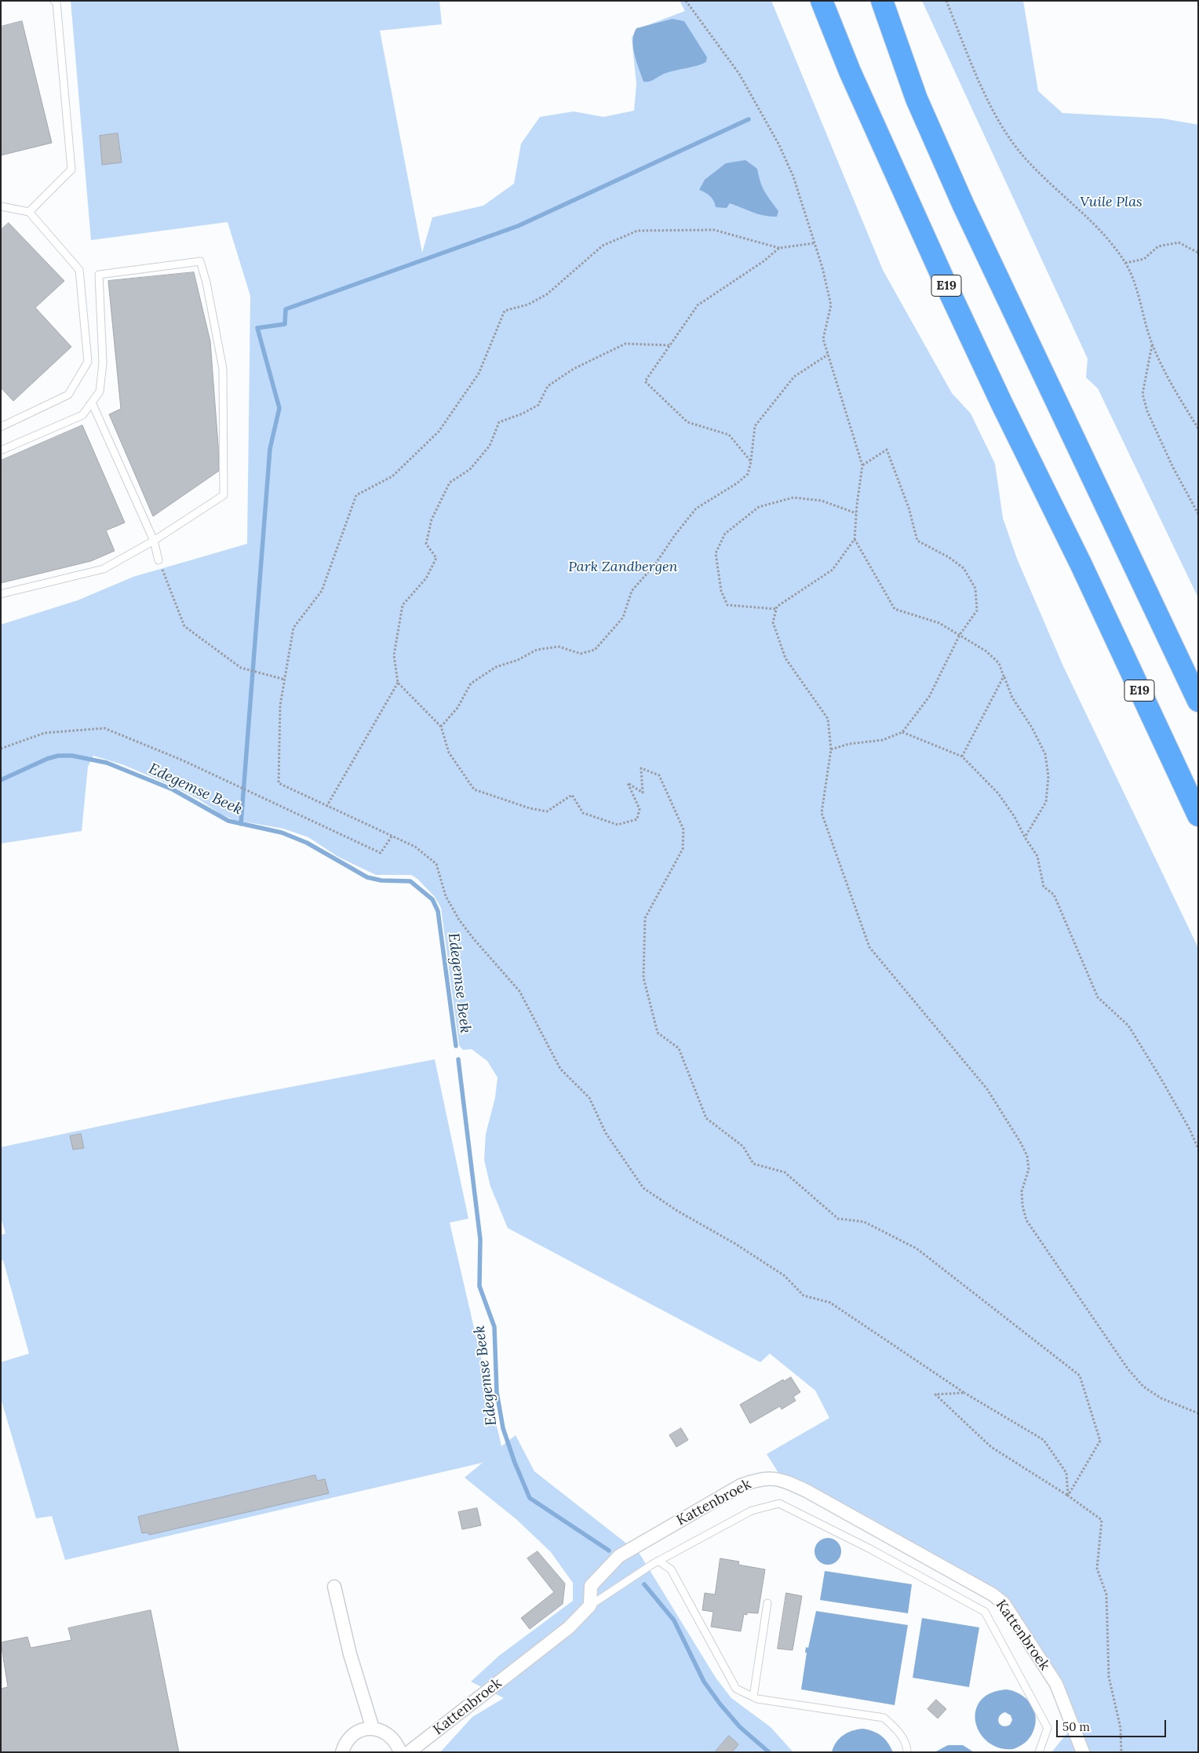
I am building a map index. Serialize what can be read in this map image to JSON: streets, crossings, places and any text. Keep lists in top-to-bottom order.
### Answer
{
  "streets": {
    "highway": ["E19"],
    "street": ["Kattenbroek"]
  },
  "water": ["Edegemse Beek"],
  "parks": ["Vuile Plas", "Park Zandbergen"],
  "scale_bar": "50 m"
}
